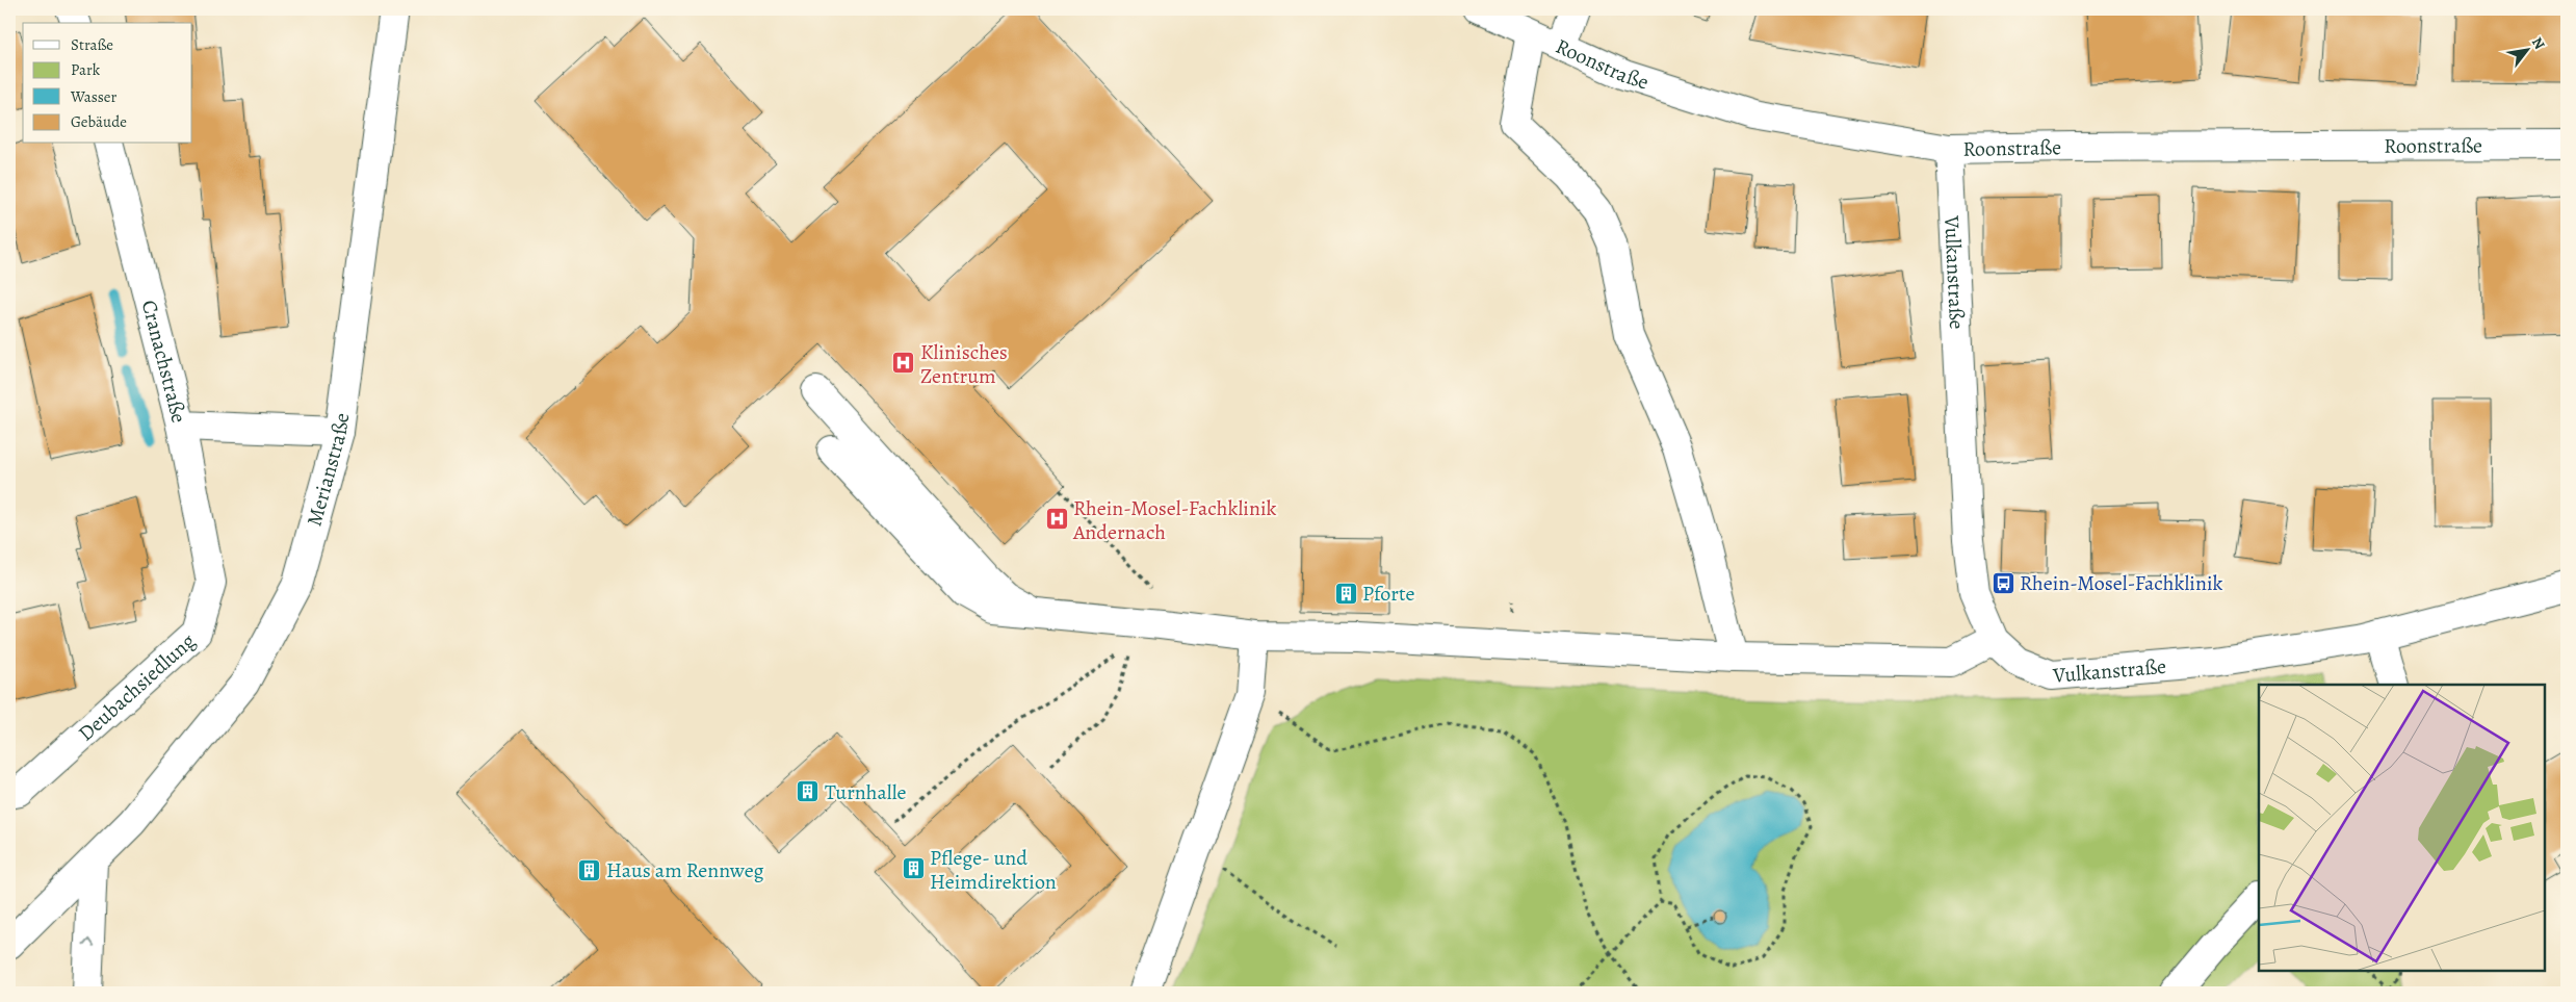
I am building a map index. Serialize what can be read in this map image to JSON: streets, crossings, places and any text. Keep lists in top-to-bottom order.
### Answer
{
  "streets": {
    "street": [
      "Roonstraße",
      "Vulkanstraße",
      "Cranachstraße",
      "Merianstraße",
      "Deubachsiedlung"
    ]
  },
  "crossings": [
    ["Roonstraße", "Vulkanstraße"],
    ["Cranachstraße", "Merianstraße"],
    ["Cranachstraße", "Deubachsiedlung"]
  ],
  "places": {
    "hospital": ["Klinisches Zentrum", "Rhein-Mosel-Fachklinik Andernach"],
    "bus stop": ["Rhein-Mosel-Fachklinik"],
    "building": [
      "Pforte",
      "Turnhalle",
      "Pflege- und Heimdirektion",
      "Haus am Rennweg"
    ]
  },
  "legend": [
    "Straße",
    "Park",
    "Wasser",
    "Gebäude"
  ],
  "north": "top right"
}
